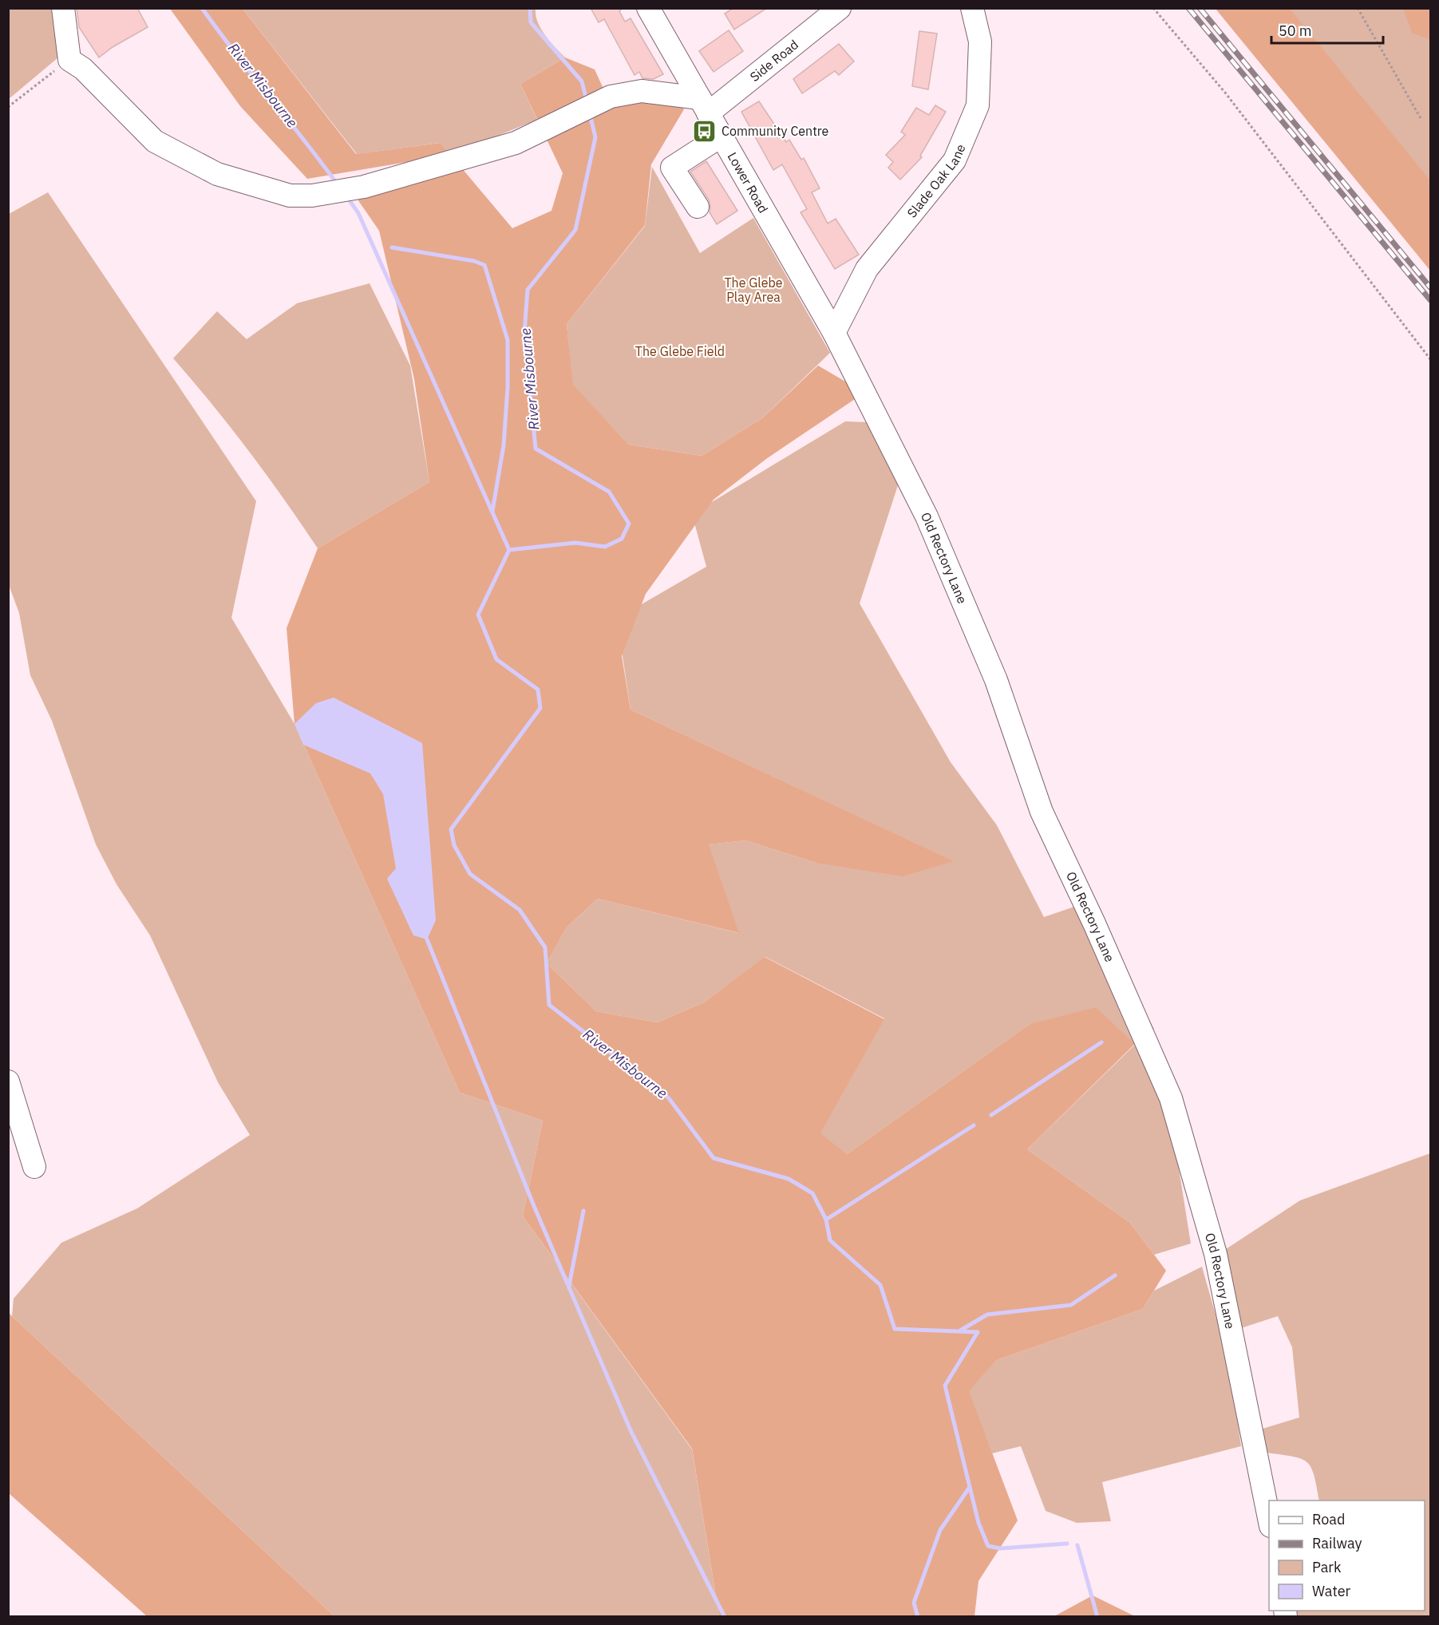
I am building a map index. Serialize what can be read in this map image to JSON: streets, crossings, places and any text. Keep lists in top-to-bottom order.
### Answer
{
  "streets": {
    "street": [
      "Side Road",
      "Slade Oak Lane",
      "Lower Road",
      "Old Rectory Lane"
    ]
  },
  "crossings": [
    ["Side Road", "Lower Road"],
    ["Slade Oak Lane", "Lower Road"],
    ["Slade Oak Lane", "Old Rectory Lane"],
    ["Lower Road", "Old Rectory Lane"]
  ],
  "water": ["River Misbourne"],
  "parks": ["The Glebe Play Area", "The Glebe Field"],
  "places": {
    "bus stop": ["Community Centre"]
  },
  "legend": [
    "Road",
    "Railway",
    "Park",
    "Water"
  ],
  "scale_bar": "50 m"
}
